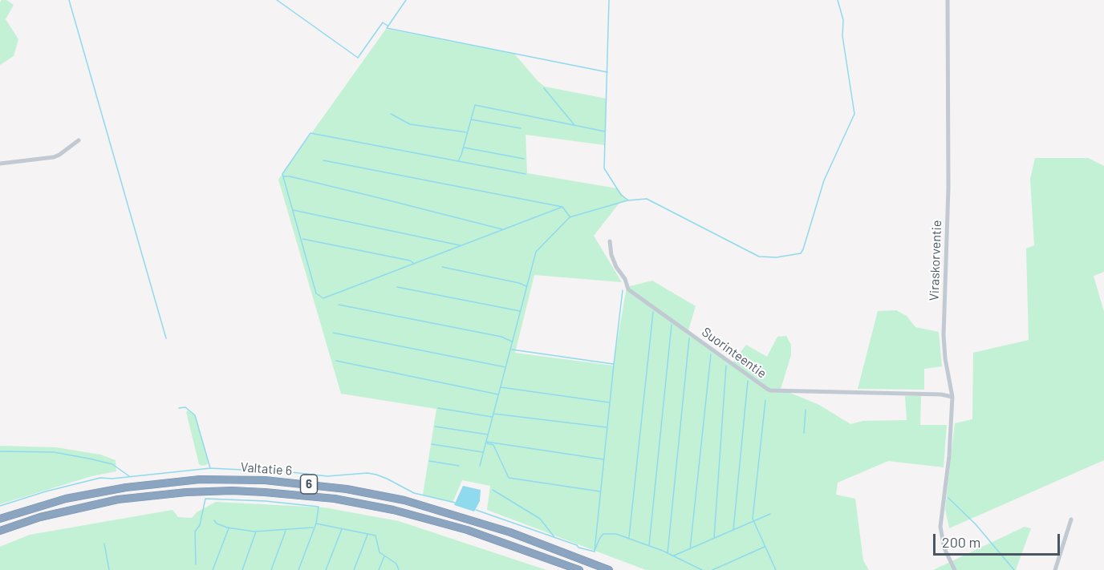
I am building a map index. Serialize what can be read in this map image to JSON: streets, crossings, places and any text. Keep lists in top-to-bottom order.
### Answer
{
  "streets": {
    "highway": ["Valtatie 6", "6"],
    "street": ["Viraskorventie", "Suorinteentie"]
  },
  "crossings": [
    ["Viraskorventie", "Suorinteentie"]
  ],
  "scale_bar": "200 m"
}
